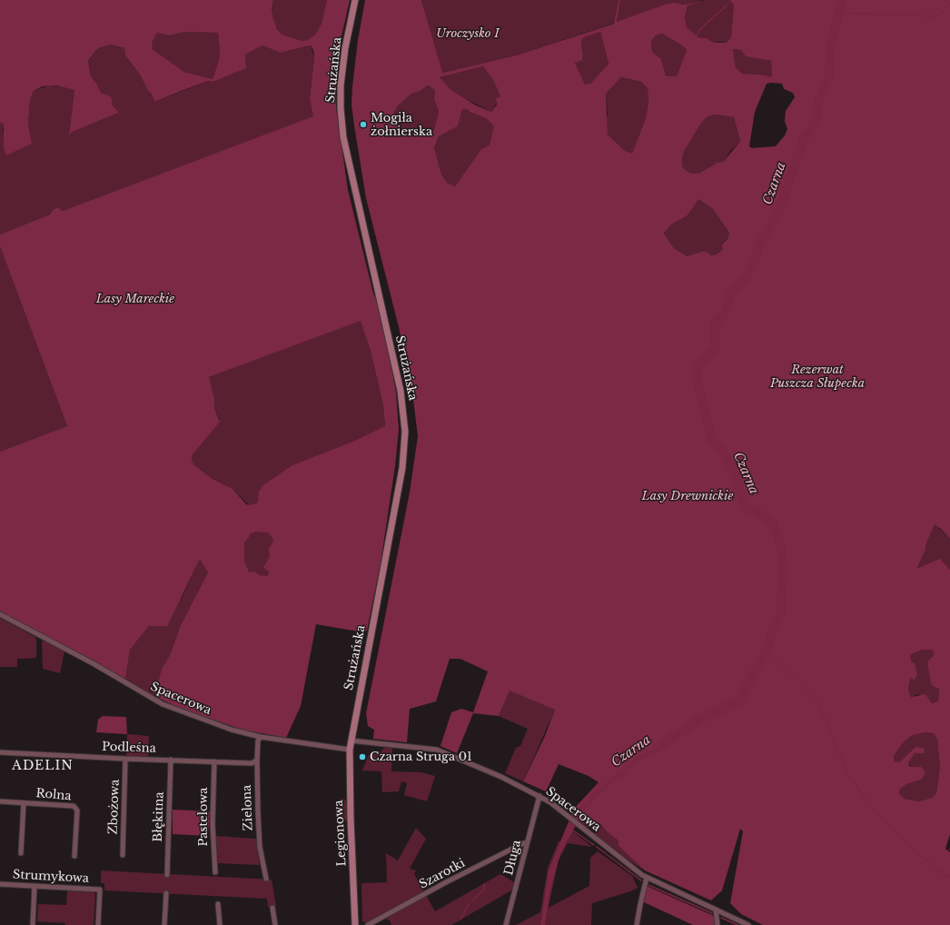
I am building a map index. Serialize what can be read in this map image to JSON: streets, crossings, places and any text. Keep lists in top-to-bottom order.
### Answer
{
  "streets": {
    "main road": ["Strużańska", "Legionowa"],
    "street": [
      "Spacerowa",
      "Podleśna",
      "Rolna",
      "Zbożowa",
      "Zielona",
      "Błękitna",
      "Pastelowa",
      "Długa",
      "Szarotki",
      "Strumykowa"
    ]
  },
  "crossings": [
    ["Strużańska", "Spacerowa"],
    ["Strużańska", "Legionowa"],
    ["Spacerowa", "Zielona"],
    ["Spacerowa", "Legionowa"],
    ["Spacerowa", "Długa"],
    ["Podleśna", "Zbożowa"],
    ["Podleśna", "Zielona"],
    ["Podleśna", "Błękitna"],
    ["Podleśna", "Pastelowa"],
    ["Długa", "Szarotki"]
  ],
  "districts": ["ADELIN"],
  "water": ["Czarna"],
  "parks": [
    "Uroczysko I",
    "Lasy Mareckie",
    "Rezerwat Puszcza Słupecka",
    "Lasy Drewnickie"
  ],
  "places": ["Mogiła żołnierska", "Czarna Struga 01"]
}
